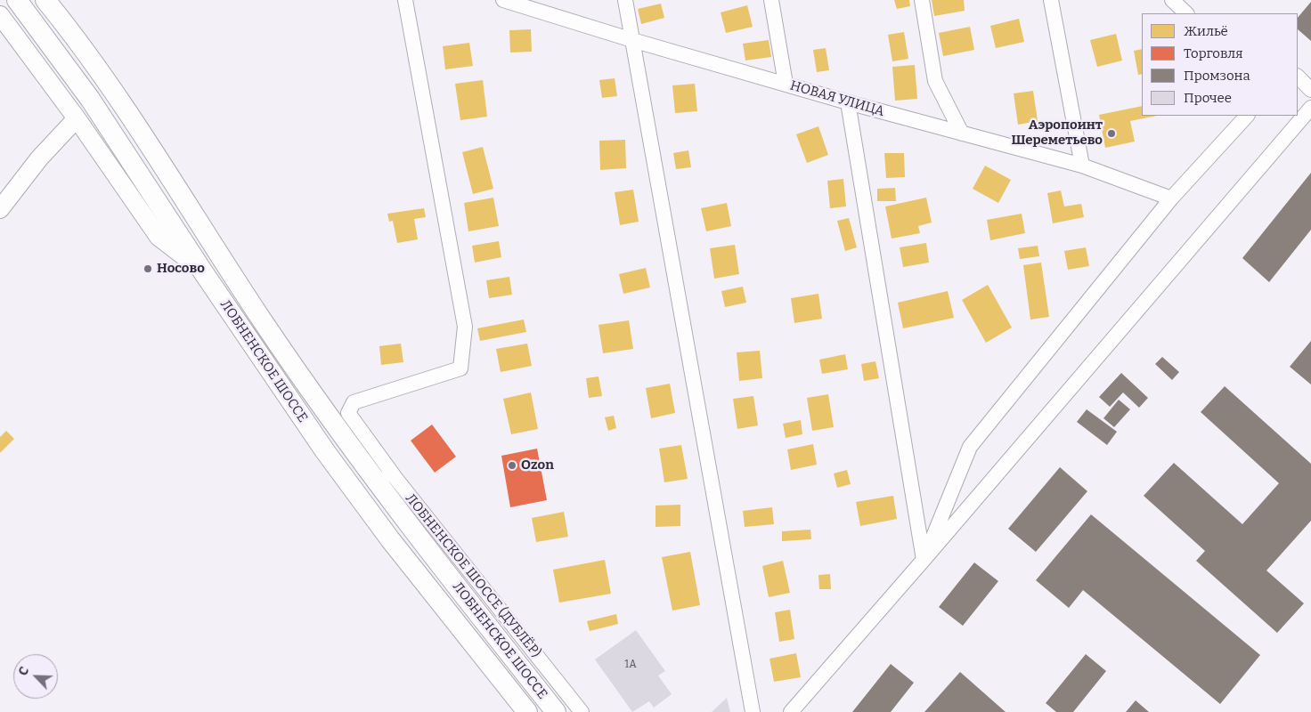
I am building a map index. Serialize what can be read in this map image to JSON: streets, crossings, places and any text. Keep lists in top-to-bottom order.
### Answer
{
  "streets": {
    "main road": ["ЛОБНЕНСКОЕ ШОССЕ"],
    "street": ["НОВАЯ УЛИЦА", "ЛОБНЕНСКОЕ ШОССЕ (ДУБЛЁР)"]
  },
  "crossings": [
    ["ЛОБНЕНСКОЕ ШОССЕ", "ЛОБНЕНСКОЕ ШОССЕ (ДУБЛЁР)"]
  ],
  "places": ["Аэропоинт Шереметьево", "Носово", "Ozon"],
  "house_numbers": ["1А"],
  "legend": [
    "Жильё",
    "Торговля",
    "Промзона",
    "Прочее"
  ],
  "north": "top left"
}
